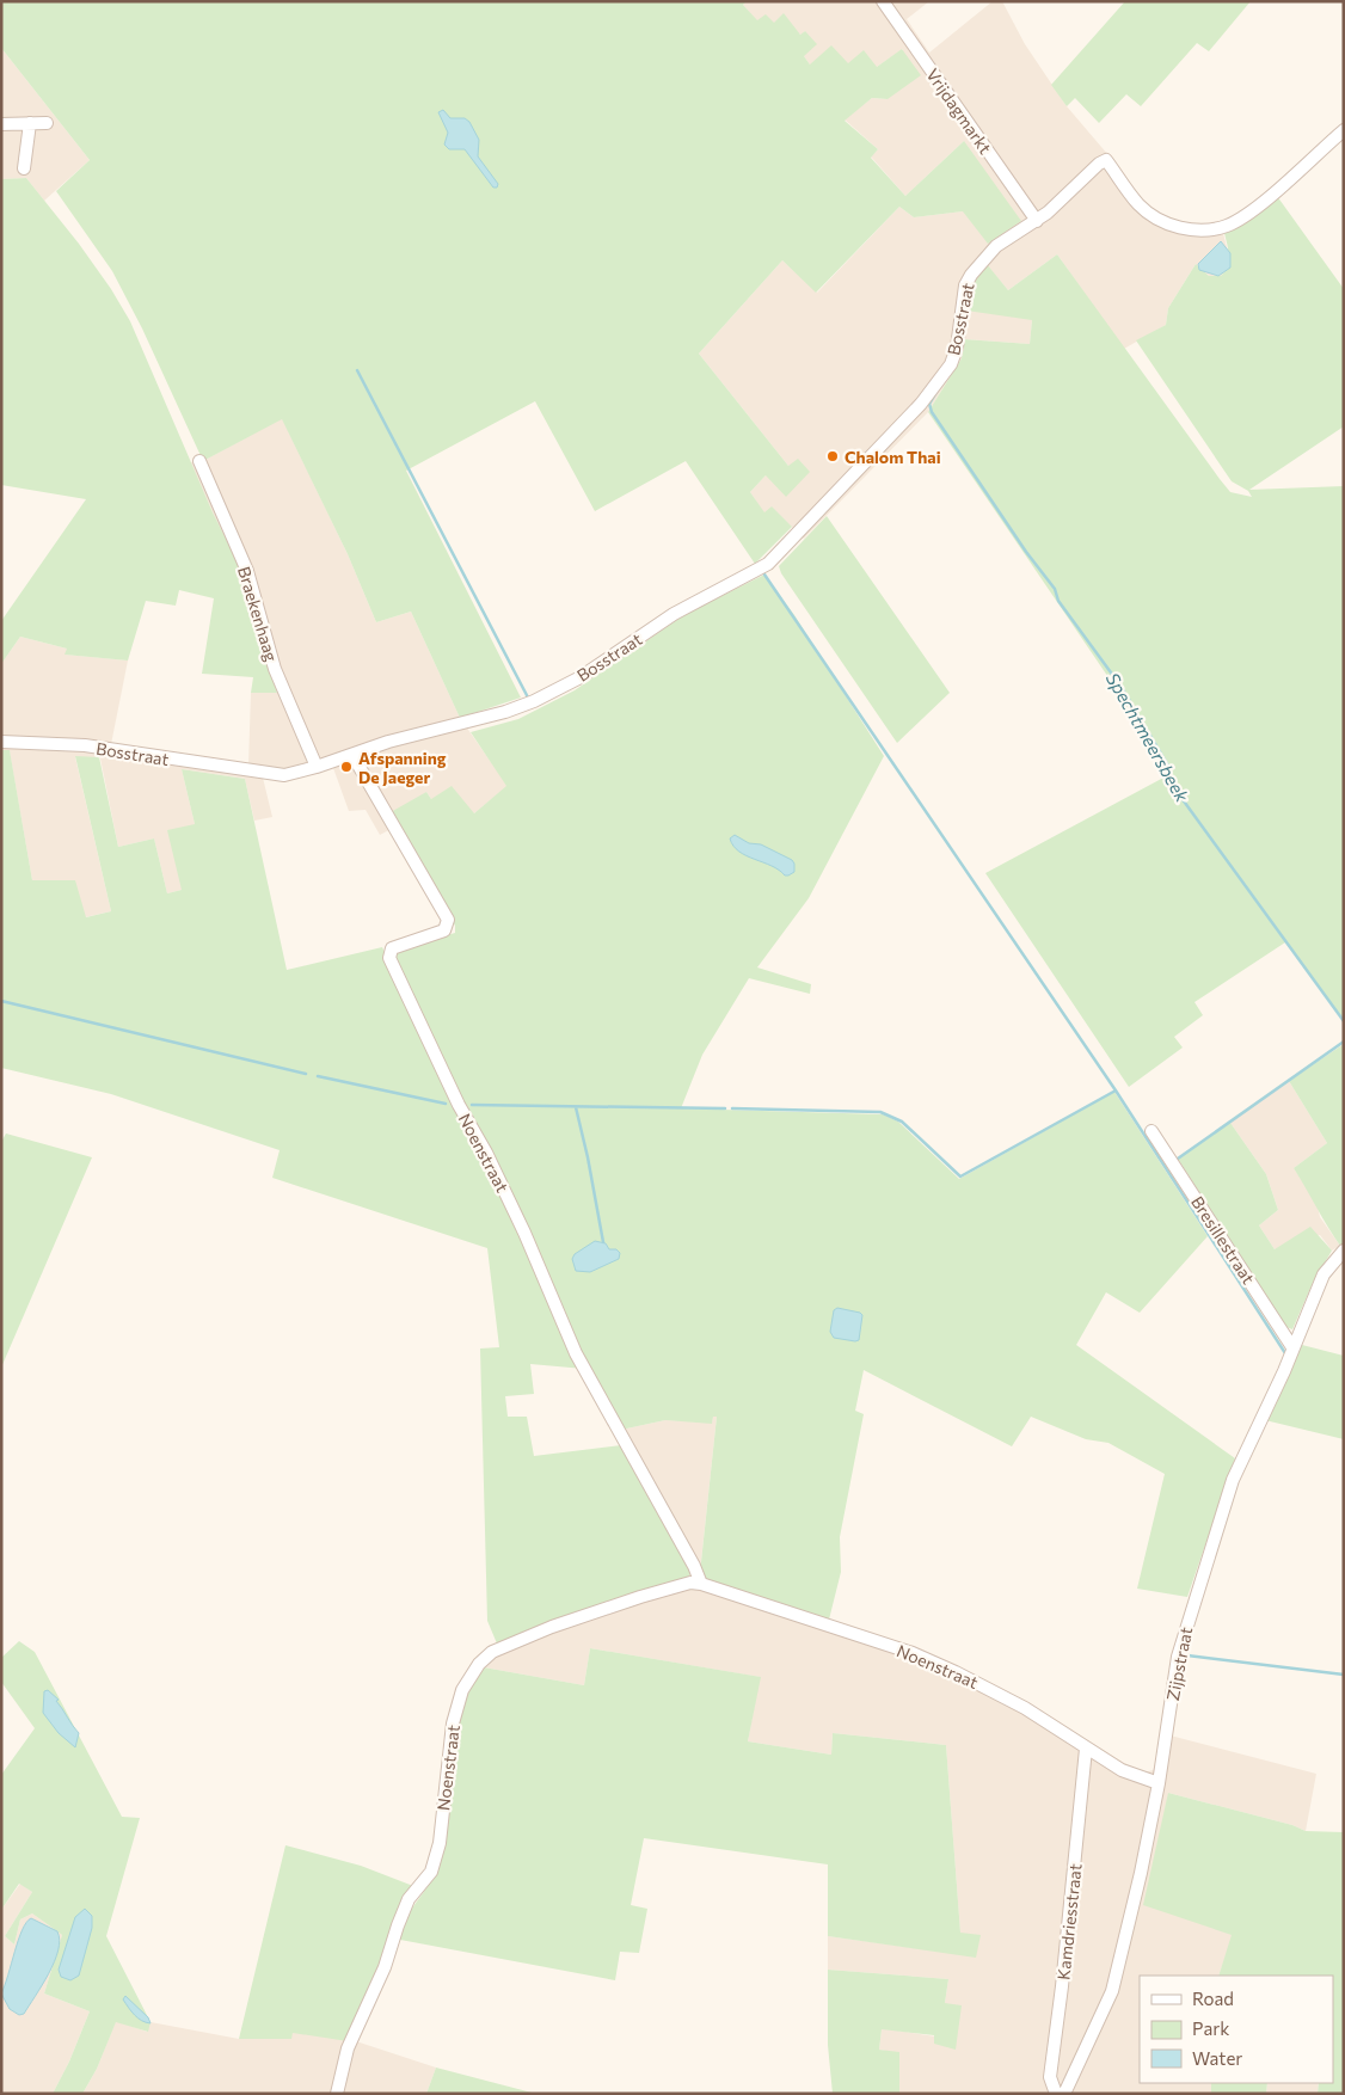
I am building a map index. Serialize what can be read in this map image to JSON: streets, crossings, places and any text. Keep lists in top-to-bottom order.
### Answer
{
  "streets": {
    "street": [
      "Vrijdagmarkt",
      "Bosstraat",
      "Braekenhaag",
      "Noenstraat",
      "Bresillestraat",
      "Zijpstraat",
      "Kamdriesstraat"
    ]
  },
  "crossings": [
    ["Vrijdagmarkt", "Bosstraat"],
    ["Bosstraat", "Braekenhaag"],
    ["Bosstraat", "Noenstraat"],
    ["Noenstraat", "Zijpstraat"],
    ["Noenstraat", "Kamdriesstraat"],
    ["Bresillestraat", "Zijpstraat"]
  ],
  "water": ["Spechtmeersbeek"],
  "places": ["Chalom Thai", "Afspanning De Jaeger"],
  "legend": ["Road", "Park", "Water"]
}
